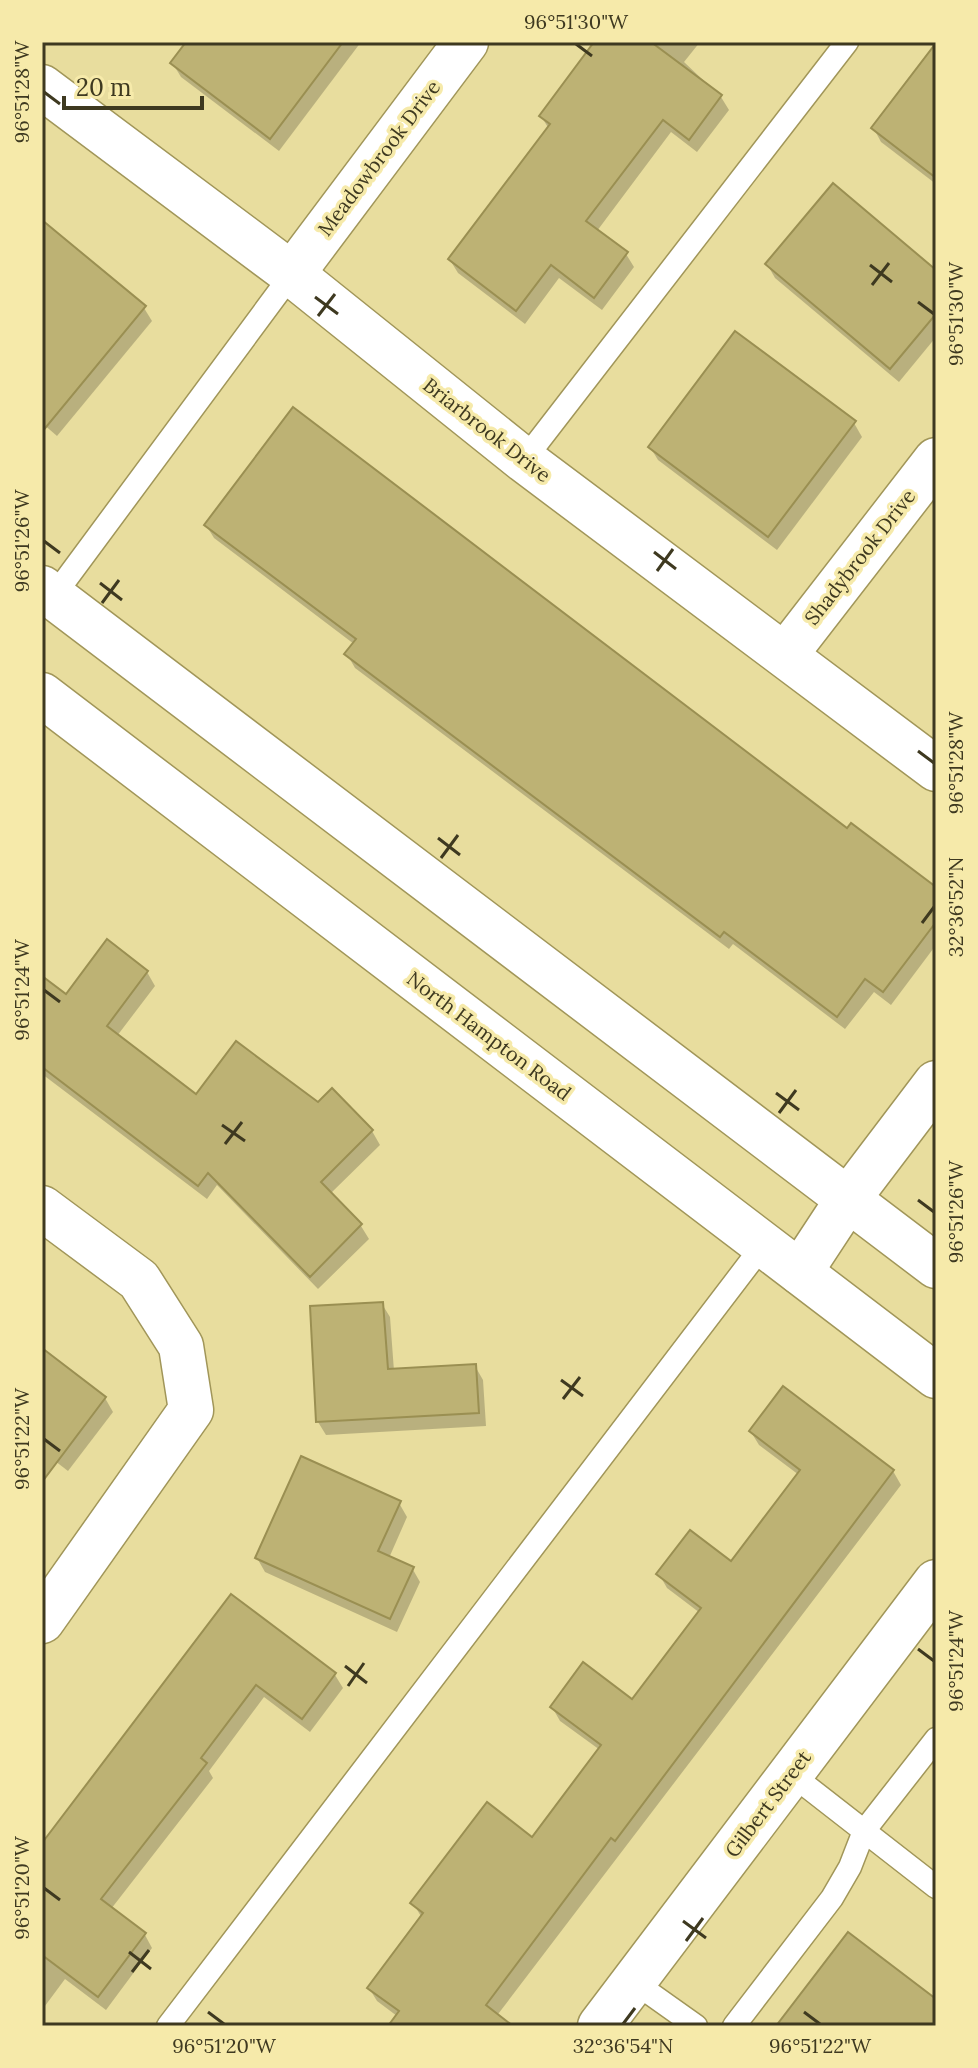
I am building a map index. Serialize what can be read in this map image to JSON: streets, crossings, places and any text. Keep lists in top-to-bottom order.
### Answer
{
  "streets": {
    "street": [
      "Meadowbrook Drive",
      "Briarbrook Drive",
      "Shadybrook Drive",
      "North Hampton Road",
      "Gilbert Street"
    ]
  },
  "crossings": [
    ["Meadowbrook Drive", "Briarbrook Drive"],
    ["Briarbrook Drive", "Shadybrook Drive"]
  ],
  "scale_bar": "20 m",
  "coordinates": [
    "96°51'30\"W",
    "96°51'28\"W",
    "96°51'26\"W",
    "32°36'52\"N",
    "96°51'24\"W",
    "96°51'22\"W",
    "96°51'20\"W",
    "32°36'54\"N"
  ]
}
